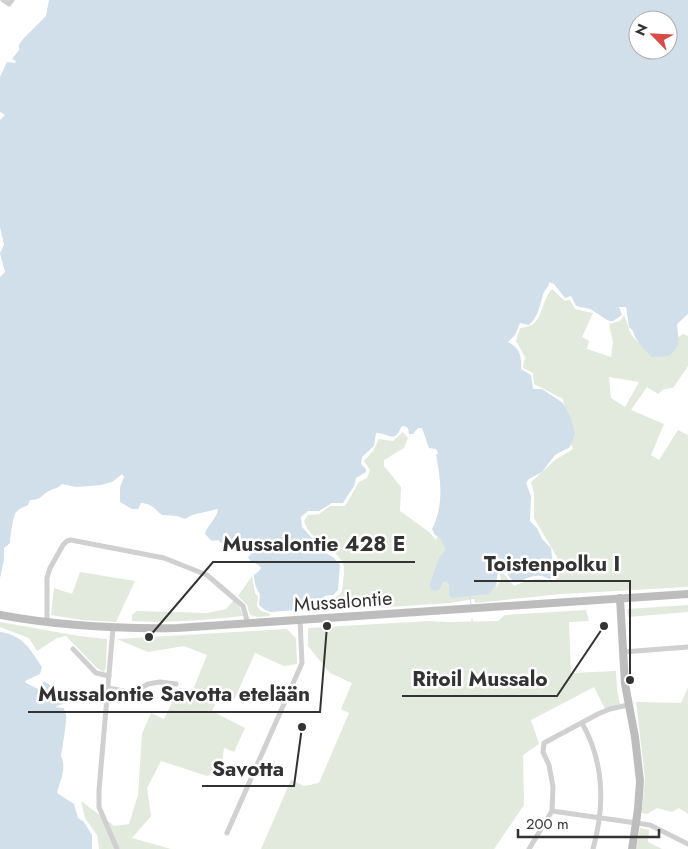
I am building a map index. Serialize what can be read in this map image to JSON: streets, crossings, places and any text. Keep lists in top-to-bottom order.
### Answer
{
  "streets": {
    "main road": ["Mussalontie"]
  },
  "places": [
    "Mussalontie Savotta etelään",
    "Ritoil Mussalo",
    "Mussalontie 428 E",
    "Toistenpolku I",
    "Savotta"
  ],
  "scale_bar": "200 m",
  "north": "top left"
}
